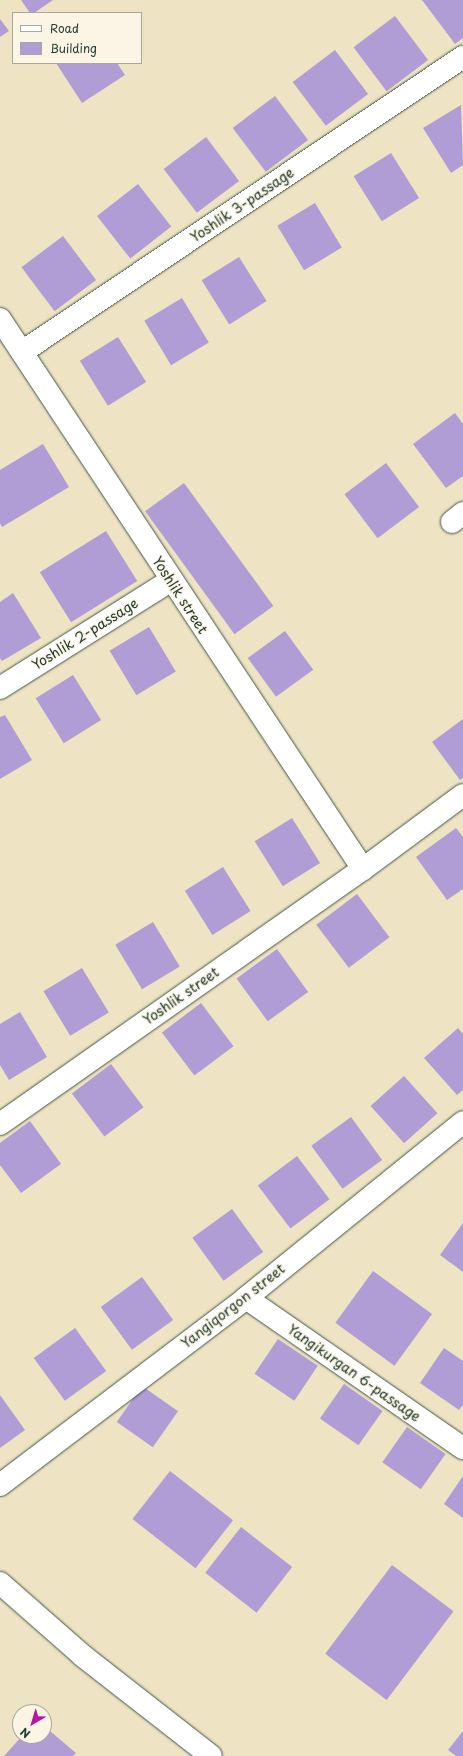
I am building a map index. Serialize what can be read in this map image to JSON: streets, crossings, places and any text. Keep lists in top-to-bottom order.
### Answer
{
  "streets": {
    "street": [
      "Yoshlik 3-passage",
      "Yoshlik street",
      "Yoshlik 2-passage",
      "Yangiqorgon street",
      "Yangikurgan 6-passage"
    ]
  },
  "crossings": [
    ["Yoshlik 3-passage", "Yoshlik street"],
    ["Yoshlik street", "Yoshlik 2-passage"],
    ["Yangiqorgon street", "Yangikurgan 6-passage"]
  ],
  "legend": ["Road", "Building"],
  "north": "bottom left"
}
